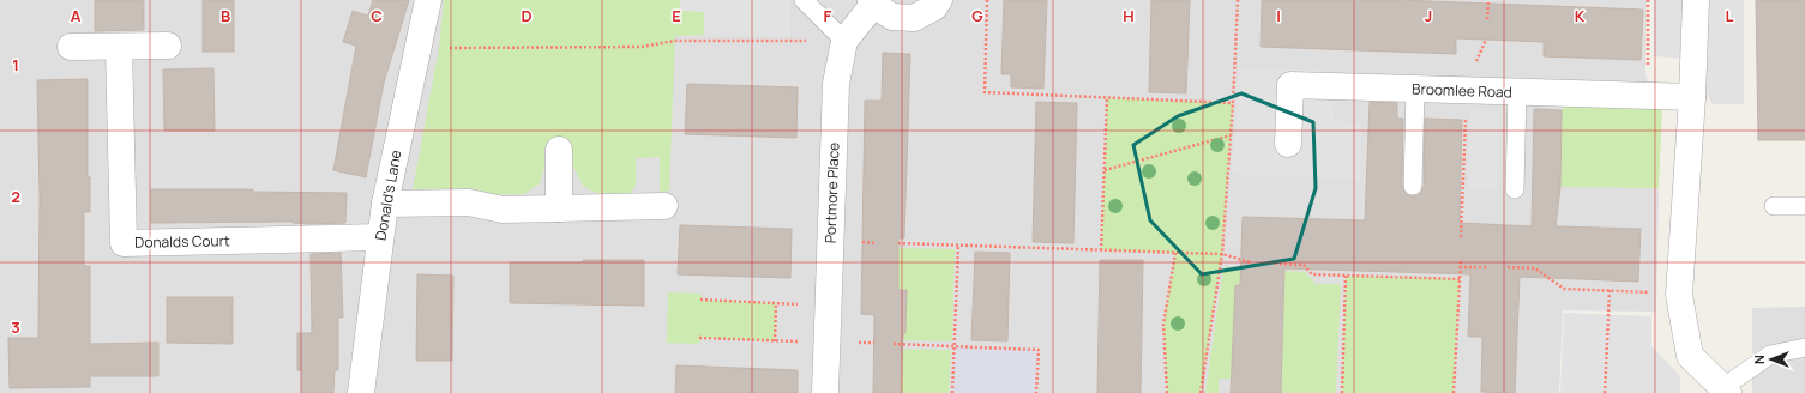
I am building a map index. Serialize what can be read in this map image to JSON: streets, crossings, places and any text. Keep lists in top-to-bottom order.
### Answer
{
  "streets": {
    "street": [
      "Broomlee Road",
      "Portmore Place",
      "Donald's Lane",
      "Donalds Court"
    ]
  },
  "crossings": [
    ["Donald's Lane", "Donalds Court"]
  ],
  "north": "left",
  "grid": {
    "columns": [
      "A",
      "B",
      "C",
      "D",
      "E",
      "F",
      "G",
      "H",
      "I",
      "J",
      "K",
      "L"
    ],
    "rows": ["1", "2", "3"]
  }
}
